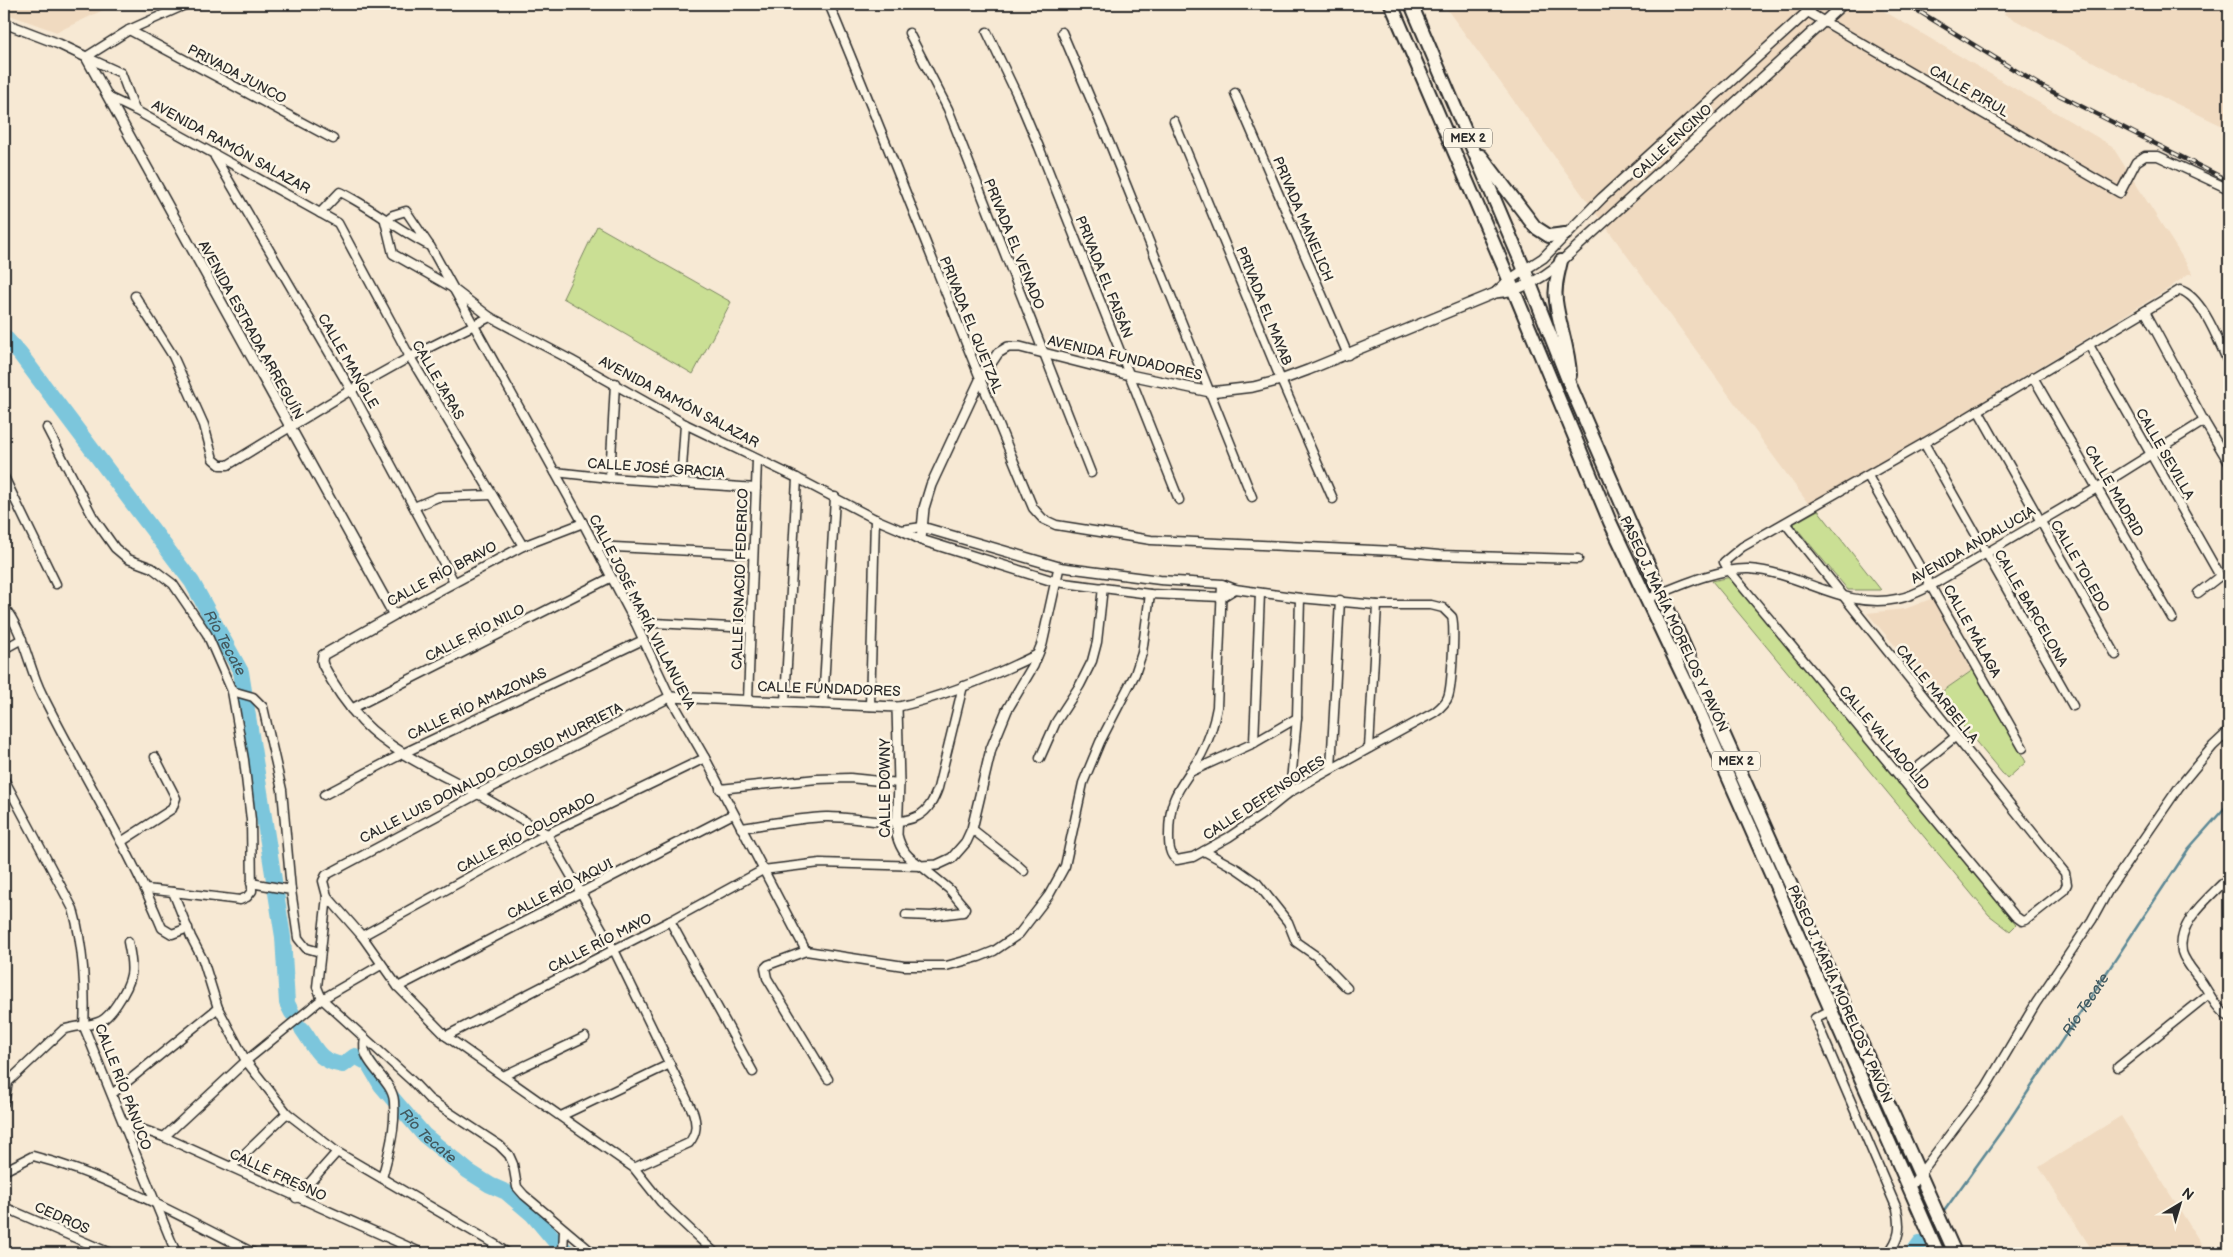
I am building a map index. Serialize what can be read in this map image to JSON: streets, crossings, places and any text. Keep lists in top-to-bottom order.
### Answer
{
  "streets": {
    "highway": ["MEX 2", "PASEO J. MARÍA MORELOS Y PAVÓN"],
    "street": [
      "PRIVADA JUNCO",
      "CALLE PIRUL",
      "CALLE ENCINO",
      "AVENIDA RAMÓN SALAZAR",
      "PRIVADA MANELICH",
      "PRIVADA EL VENADO",
      "PRIVADA EL FAISÁN",
      "PRIVADA EL MAYAB",
      "PRIVADA EL QUETZAL",
      "AVENIDA ESTRADA ARREGUÍN",
      "AVENIDA FUNDADORES",
      "CALLE MANGLE",
      "CALLE JARAS",
      "CALLE SEVILLA",
      "CALLE JOSÉ GRACIA",
      "CALLE MADRID",
      "AVENIDA ANDALUCIA",
      "CALLE TOLEDO",
      "CALLE RÍO BRAVO",
      "CALLE IGNACIO FEDERICO",
      "CALLE BARCELONA",
      "CALLE JOSÉ MARÍA VILLANUEVA",
      "CALLE MÁLAGA",
      "CALLE RÍO NILO",
      "CALLE FUNDADORES",
      "CALLE MARBELLA",
      "CALLE RÍO AMAZONAS",
      "CALLE VALLADOLID",
      "CALLE LUIS DONALDO COLOSIO MURRIETA",
      "CALLE DOWNY",
      "CALLE DEFENSORES",
      "CALLE RÍO COLORADO",
      "CALLE RÍO YAQUI",
      "CALLE RÍO MAYO",
      "CALLE RÍO PÁNUCO",
      "CALLE FRESNO",
      "CEDROS"
    ]
  },
  "crossings": [
    ["CALLE PIRUL", "CALLE ENCINO"],
    ["CALLE ENCINO", "AVENIDA FUNDADORES"],
    ["CALLE ENCINO", "PASEO J. MARÍA MORELOS Y PAVÓN"],
    ["AVENIDA RAMÓN SALAZAR", "AVENIDA ESTRADA ARREGUÍN"],
    ["AVENIDA RAMÓN SALAZAR", "AVENIDA FUNDADORES"],
    ["AVENIDA RAMÓN SALAZAR", "CALLE MANGLE"],
    ["AVENIDA RAMÓN SALAZAR", "CALLE JARAS"],
    ["AVENIDA RAMÓN SALAZAR", "CALLE IGNACIO FEDERICO"],
    ["AVENIDA RAMÓN SALAZAR", "CALLE JOSÉ MARÍA VILLANUEVA"],
    ["AVENIDA RAMÓN SALAZAR", "CALLE DEFENSORES"],
    ["PRIVADA MANELICH", "AVENIDA FUNDADORES"],
    ["PRIVADA EL VENADO", "AVENIDA FUNDADORES"],
    ["PRIVADA EL FAISÁN", "AVENIDA FUNDADORES"],
    ["PRIVADA EL MAYAB", "AVENIDA FUNDADORES"],
    ["PRIVADA EL QUETZAL", "AVENIDA FUNDADORES"],
    ["AVENIDA ESTRADA ARREGUÍN", "CALLE RÍO BRAVO"],
    ["AVENIDA FUNDADORES", "PASEO J. MARÍA MORELOS Y PAVÓN"],
    ["CALLE MANGLE", "CALLE RÍO BRAVO"],
    ["CALLE JARAS", "CALLE RÍO BRAVO"],
    ["CALLE SEVILLA", "AVENIDA ANDALUCIA"],
    ["CALLE JOSÉ GRACIA", "CALLE IGNACIO FEDERICO"],
    ["CALLE JOSÉ GRACIA", "CALLE JOSÉ MARÍA VILLANUEVA"],
    ["CALLE MADRID", "AVENIDA ANDALUCIA"],
    ["AVENIDA ANDALUCIA", "CALLE TOLEDO"],
    ["AVENIDA ANDALUCIA", "CALLE BARCELONA"],
    ["AVENIDA ANDALUCIA", "PASEO J. MARÍA MORELOS Y PAVÓN"],
    ["AVENIDA ANDALUCIA", "CALLE MÁLAGA"],
    ["AVENIDA ANDALUCIA", "CALLE MARBELLA"],
    ["AVENIDA ANDALUCIA", "CALLE VALLADOLID"],
    ["CALLE RÍO BRAVO", "CALLE JOSÉ MARÍA VILLANUEVA"],
    ["CALLE RÍO BRAVO", "CALLE RÍO NILO"],
    ["CALLE IGNACIO FEDERICO", "CALLE FUNDADORES"],
    ["CALLE JOSÉ MARÍA VILLANUEVA", "CALLE RÍO NILO"],
    ["CALLE JOSÉ MARÍA VILLANUEVA", "CALLE FUNDADORES"],
    ["CALLE JOSÉ MARÍA VILLANUEVA", "CALLE RÍO AMAZONAS"],
    ["CALLE JOSÉ MARÍA VILLANUEVA", "CALLE LUIS DONALDO COLOSIO MURRIETA"],
    ["CALLE JOSÉ MARÍA VILLANUEVA", "CALLE RÍO COLORADO"],
    ["CALLE JOSÉ MARÍA VILLANUEVA", "CALLE RÍO YAQUI"],
    ["CALLE JOSÉ MARÍA VILLANUEVA", "CALLE RÍO MAYO"],
    ["CALLE FUNDADORES", "CALLE LUIS DONALDO COLOSIO MURRIETA"],
    ["CALLE FUNDADORES", "CALLE DOWNY"],
    ["CALLE MARBELLA", "CALLE VALLADOLID"],
    ["CALLE RÍO PÁNUCO", "CALLE FRESNO"]
  ],
  "water": ["Río Tecate"],
  "north": "top right"
}
